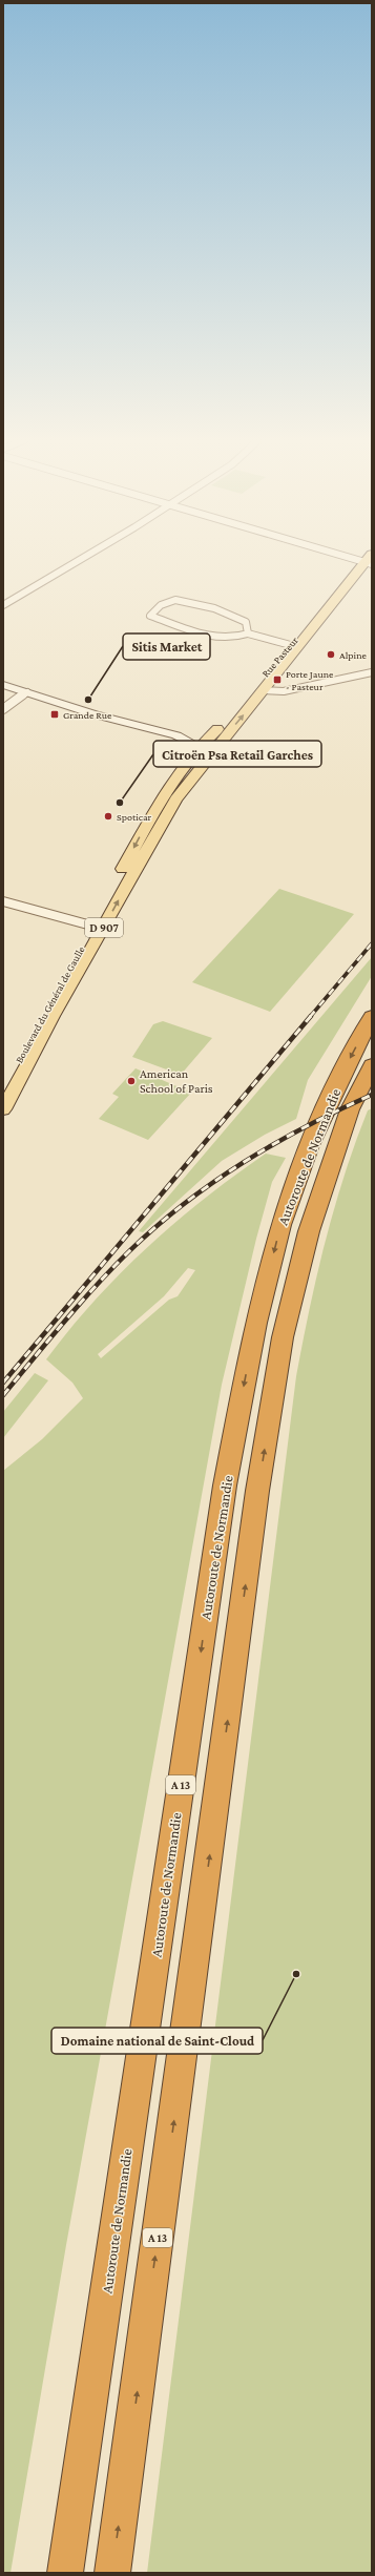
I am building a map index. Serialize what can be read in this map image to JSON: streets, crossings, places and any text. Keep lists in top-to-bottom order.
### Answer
{
  "streets": {
    "highway": ["Autoroute de Normandie", "A 13"],
    "main road": ["Rue Pasteur", "D 907", "Boulevard du Général de Gaulle"]
  },
  "crossings": [
    ["Rue Pasteur", "Boulevard du Général de Gaulle"]
  ],
  "places": {
    "other": [
      "Alpine",
      "Sitis Market",
      "Citroën Psa Retail Garches",
      "Spoticar",
      "American School of Paris",
      "Domaine national de Saint-Cloud"
    ],
    "transit": ["Porte Jaune - Pasteur", "Grande Rue"]
  }
}
